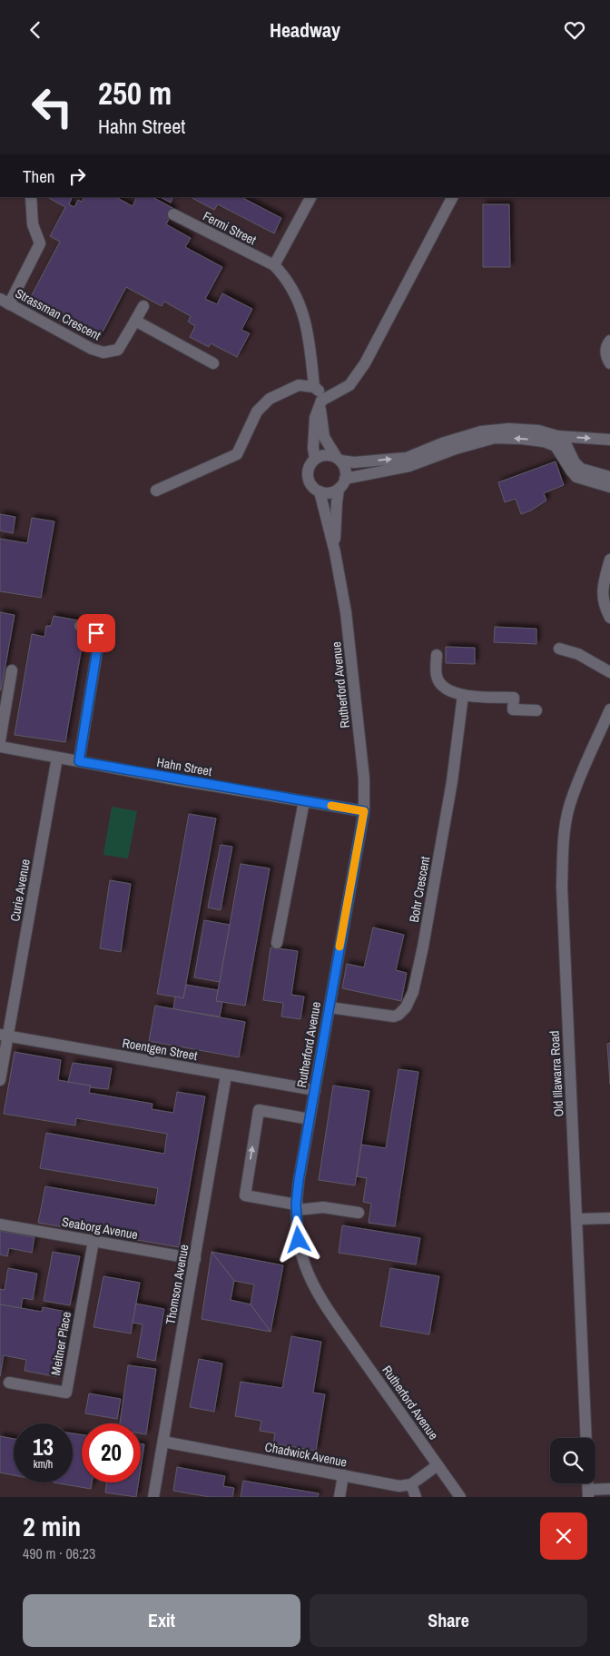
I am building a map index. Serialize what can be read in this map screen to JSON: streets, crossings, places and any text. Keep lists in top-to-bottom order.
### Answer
{
  "streets": {
    "lane": [
      "Fermi Street",
      "Strassman Crescent",
      "Rutherford Avenue",
      "Hahn Street",
      "Bohr Crescent",
      "Curie Avenue",
      "Roentgen Street",
      "Old Illawarra Road",
      "Seaborg Avenue",
      "Thomson Avenue",
      "Meitner Place",
      "Chadwick Avenue"
    ]
  },
  "crossings": [
    ["Rutherford Avenue", "Hahn Street"],
    ["Rutherford Avenue", "Bohr Crescent"],
    ["Rutherford Avenue", "Roentgen Street"],
    ["Hahn Street", "Curie Avenue"],
    ["Curie Avenue", "Roentgen Street"],
    ["Roentgen Street", "Thomson Avenue"],
    ["Seaborg Avenue", "Thomson Avenue"],
    ["Seaborg Avenue", "Meitner Place"],
    ["Thomson Avenue", "Chadwick Avenue"]
  ],
  "page": {
    "header": "Headway",
    "turn": ["250 m", "Hahn Street"],
    "then": "Then",
    "speed": "13 km/h",
    "limit": "20",
    "heading": ["2 min", "490 m · 06:23"],
    "buttons": ["Exit", "Share"]
  }
}
